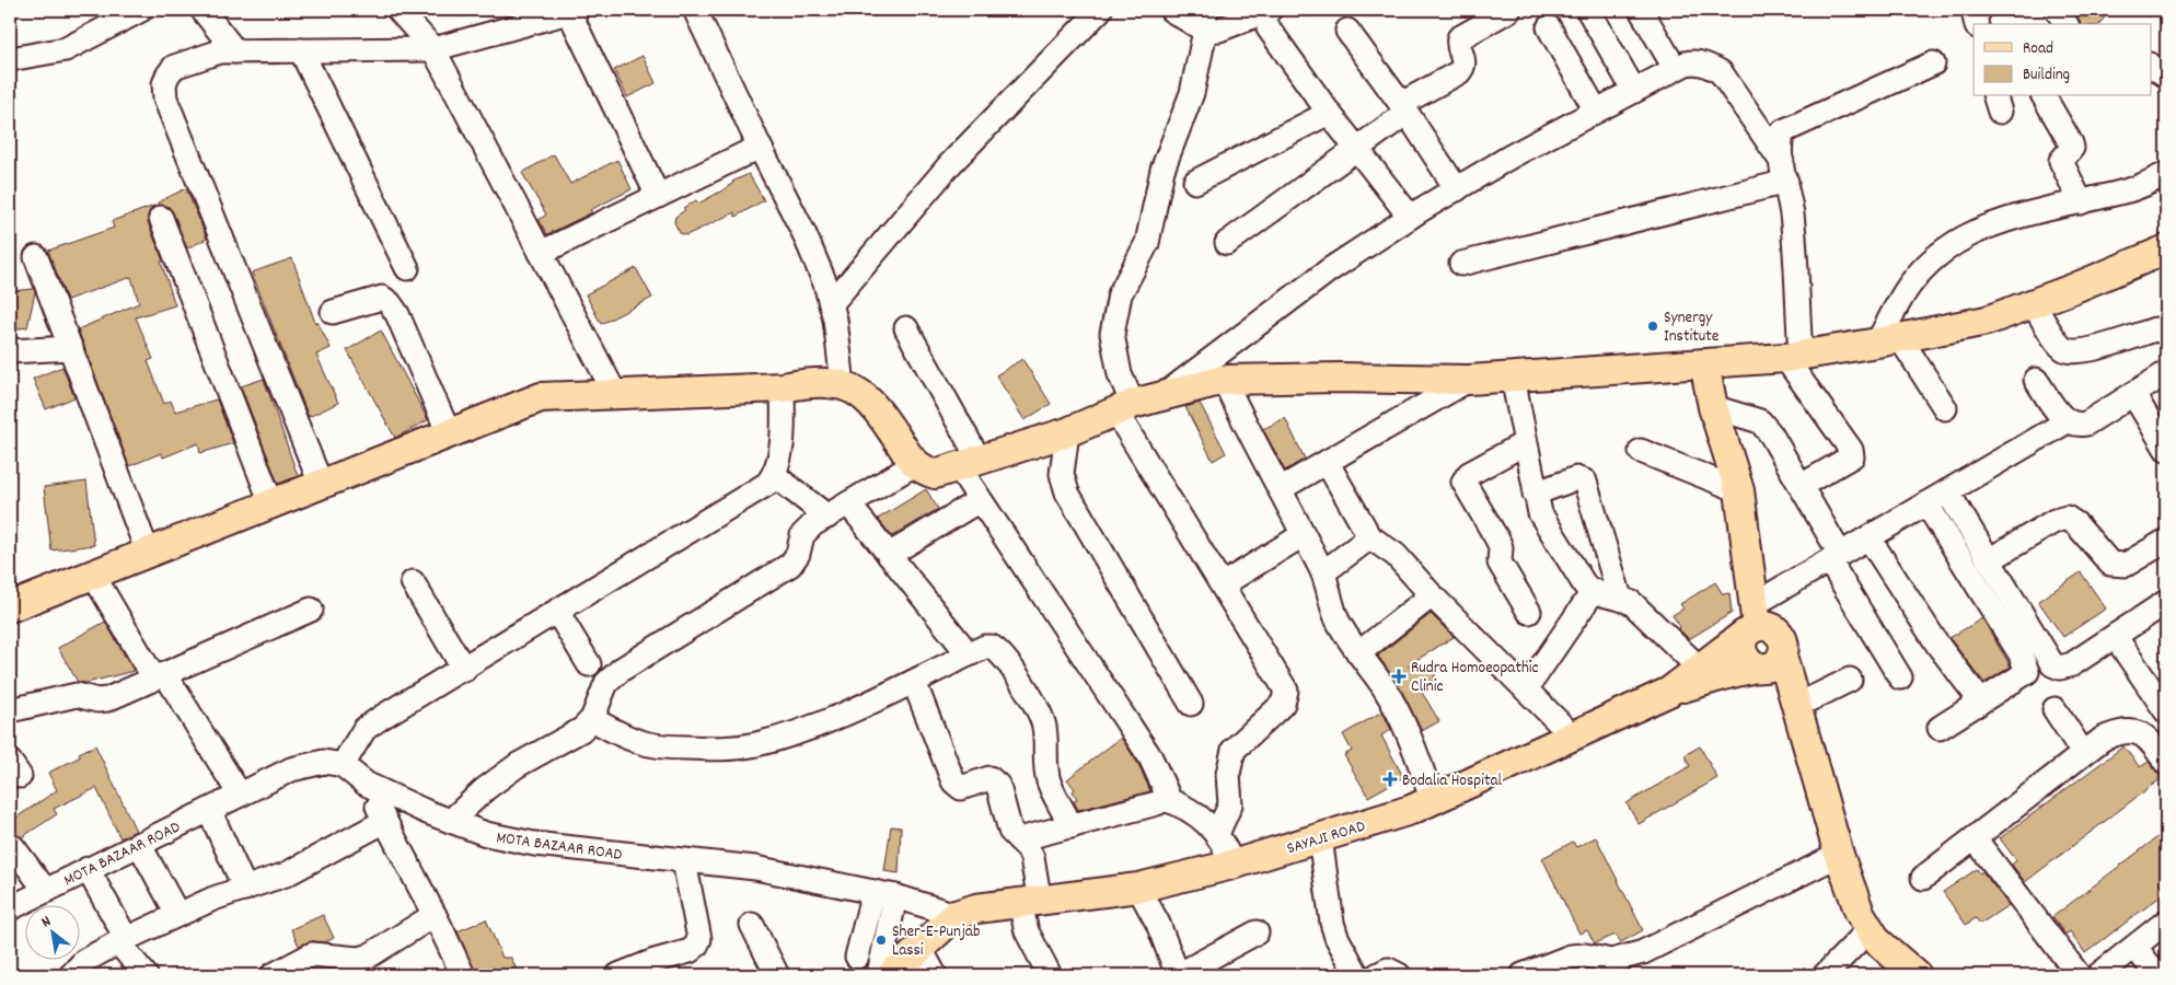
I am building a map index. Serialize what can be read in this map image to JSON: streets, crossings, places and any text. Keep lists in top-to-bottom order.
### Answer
{
  "streets": {
    "main road": ["SAYAJI ROAD"],
    "street": ["MOTA BAZAAR ROAD"]
  },
  "crossings": [
    ["SAYAJI ROAD", "MOTA BAZAAR ROAD"]
  ],
  "places": {
    "other": ["Synergy Institute", "Sher-E-Punjab Lassi"],
    "health": ["Rudra Homoeopathic Clinic", "Bodalia Hospital"]
  },
  "legend": ["Road", "Building"],
  "north": "top left"
}
